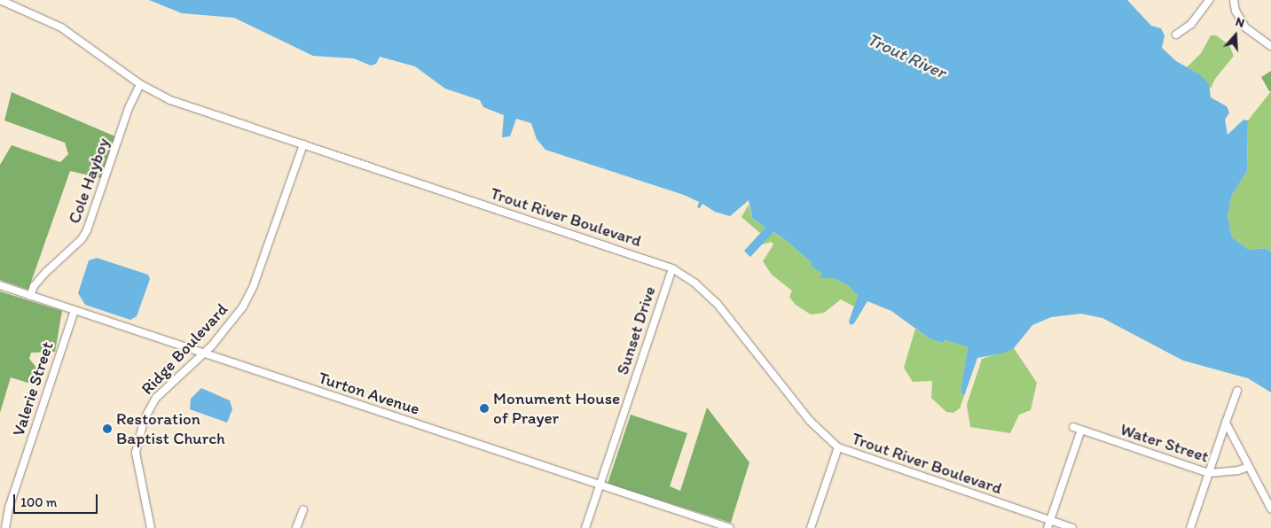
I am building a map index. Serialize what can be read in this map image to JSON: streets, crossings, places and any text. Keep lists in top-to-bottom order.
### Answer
{
  "streets": {
    "street": [
      "Cole Hayboy",
      "Trout River Boulevard",
      "Sunset Drive",
      "Ridge Boulevard",
      "Valerie Street",
      "Turton Avenue",
      "Water Street"
    ]
  },
  "crossings": [
    ["Cole Hayboy", "Trout River Boulevard"],
    ["Cole Hayboy", "Turton Avenue"],
    ["Trout River Boulevard", "Sunset Drive"],
    ["Trout River Boulevard", "Ridge Boulevard"],
    ["Sunset Drive", "Turton Avenue"],
    ["Ridge Boulevard", "Turton Avenue"],
    ["Valerie Street", "Turton Avenue"]
  ],
  "water": ["Trout River"],
  "places": ["Monument House of Prayer", "Restoration Baptist Church"],
  "scale_bar": "100 m",
  "north": "top"
}
